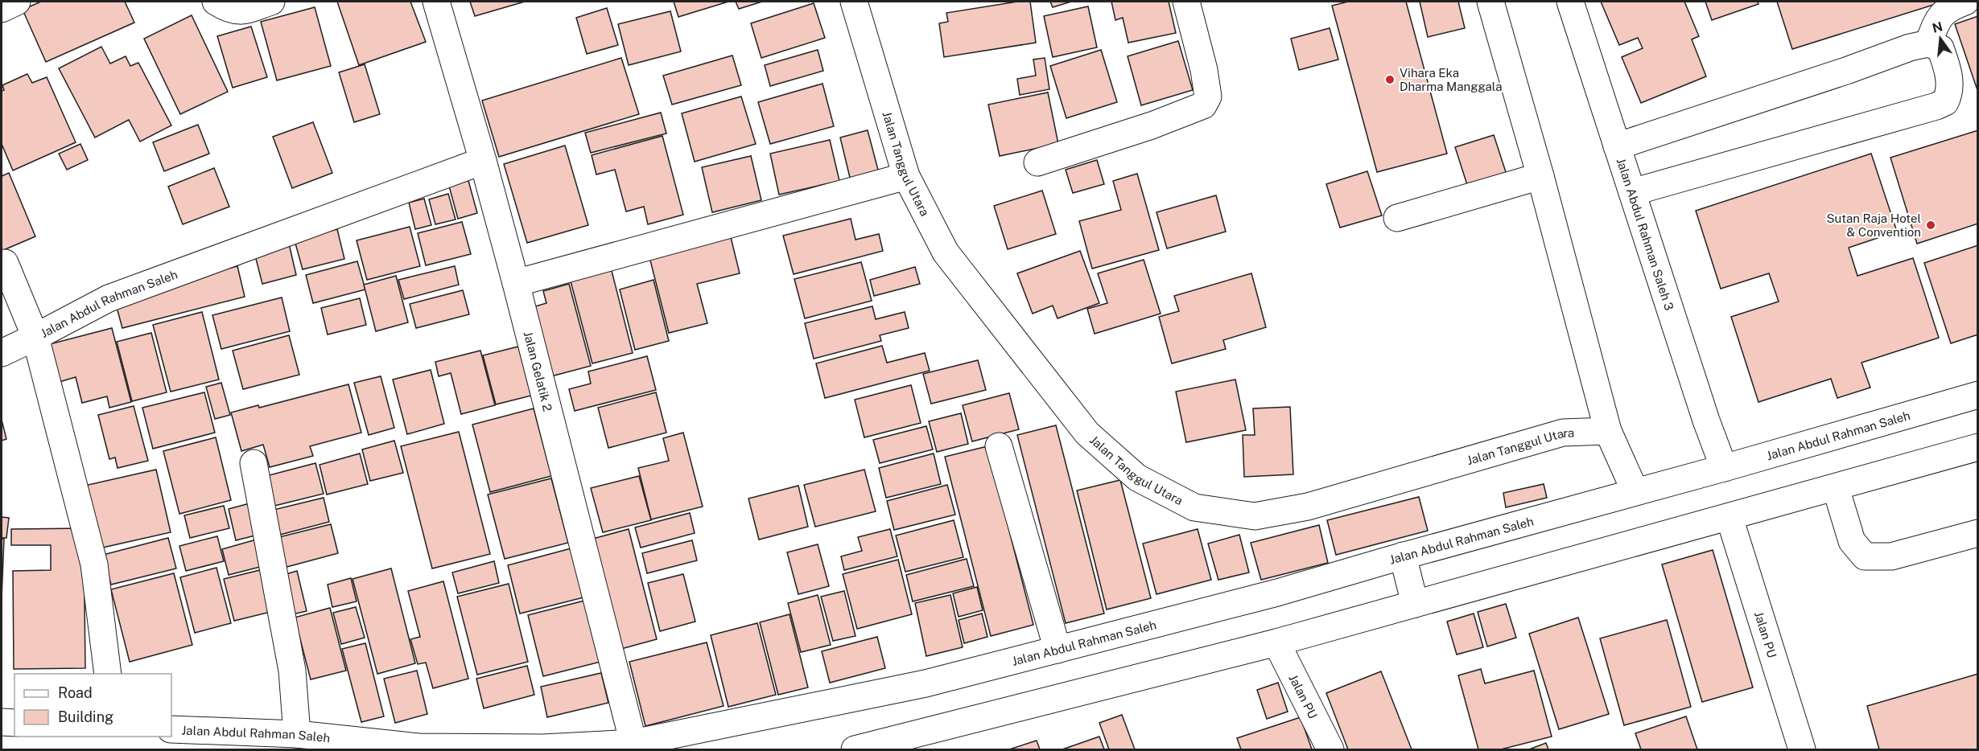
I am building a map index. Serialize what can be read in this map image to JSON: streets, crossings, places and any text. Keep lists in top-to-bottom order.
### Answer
{
  "streets": {
    "main road": [
      "Jalan Tanggul Utara",
      "Jalan Abdul Rahman Saleh 3",
      "Jalan Abdul Rahman Saleh",
      "Jalan Gelatik 2",
      "Jalan PU"
    ]
  },
  "crossings": [
    ["Jalan Abdul Rahman Saleh 3", "Jalan Abdul Rahman Saleh"],
    ["Jalan Abdul Rahman Saleh", "Jalan Gelatik 2"]
  ],
  "places": ["Vihara Eka Dharma Manggala", "Sutan Raja Hotel & Convention"],
  "legend": ["Road", "Building"],
  "north": "top"
}
